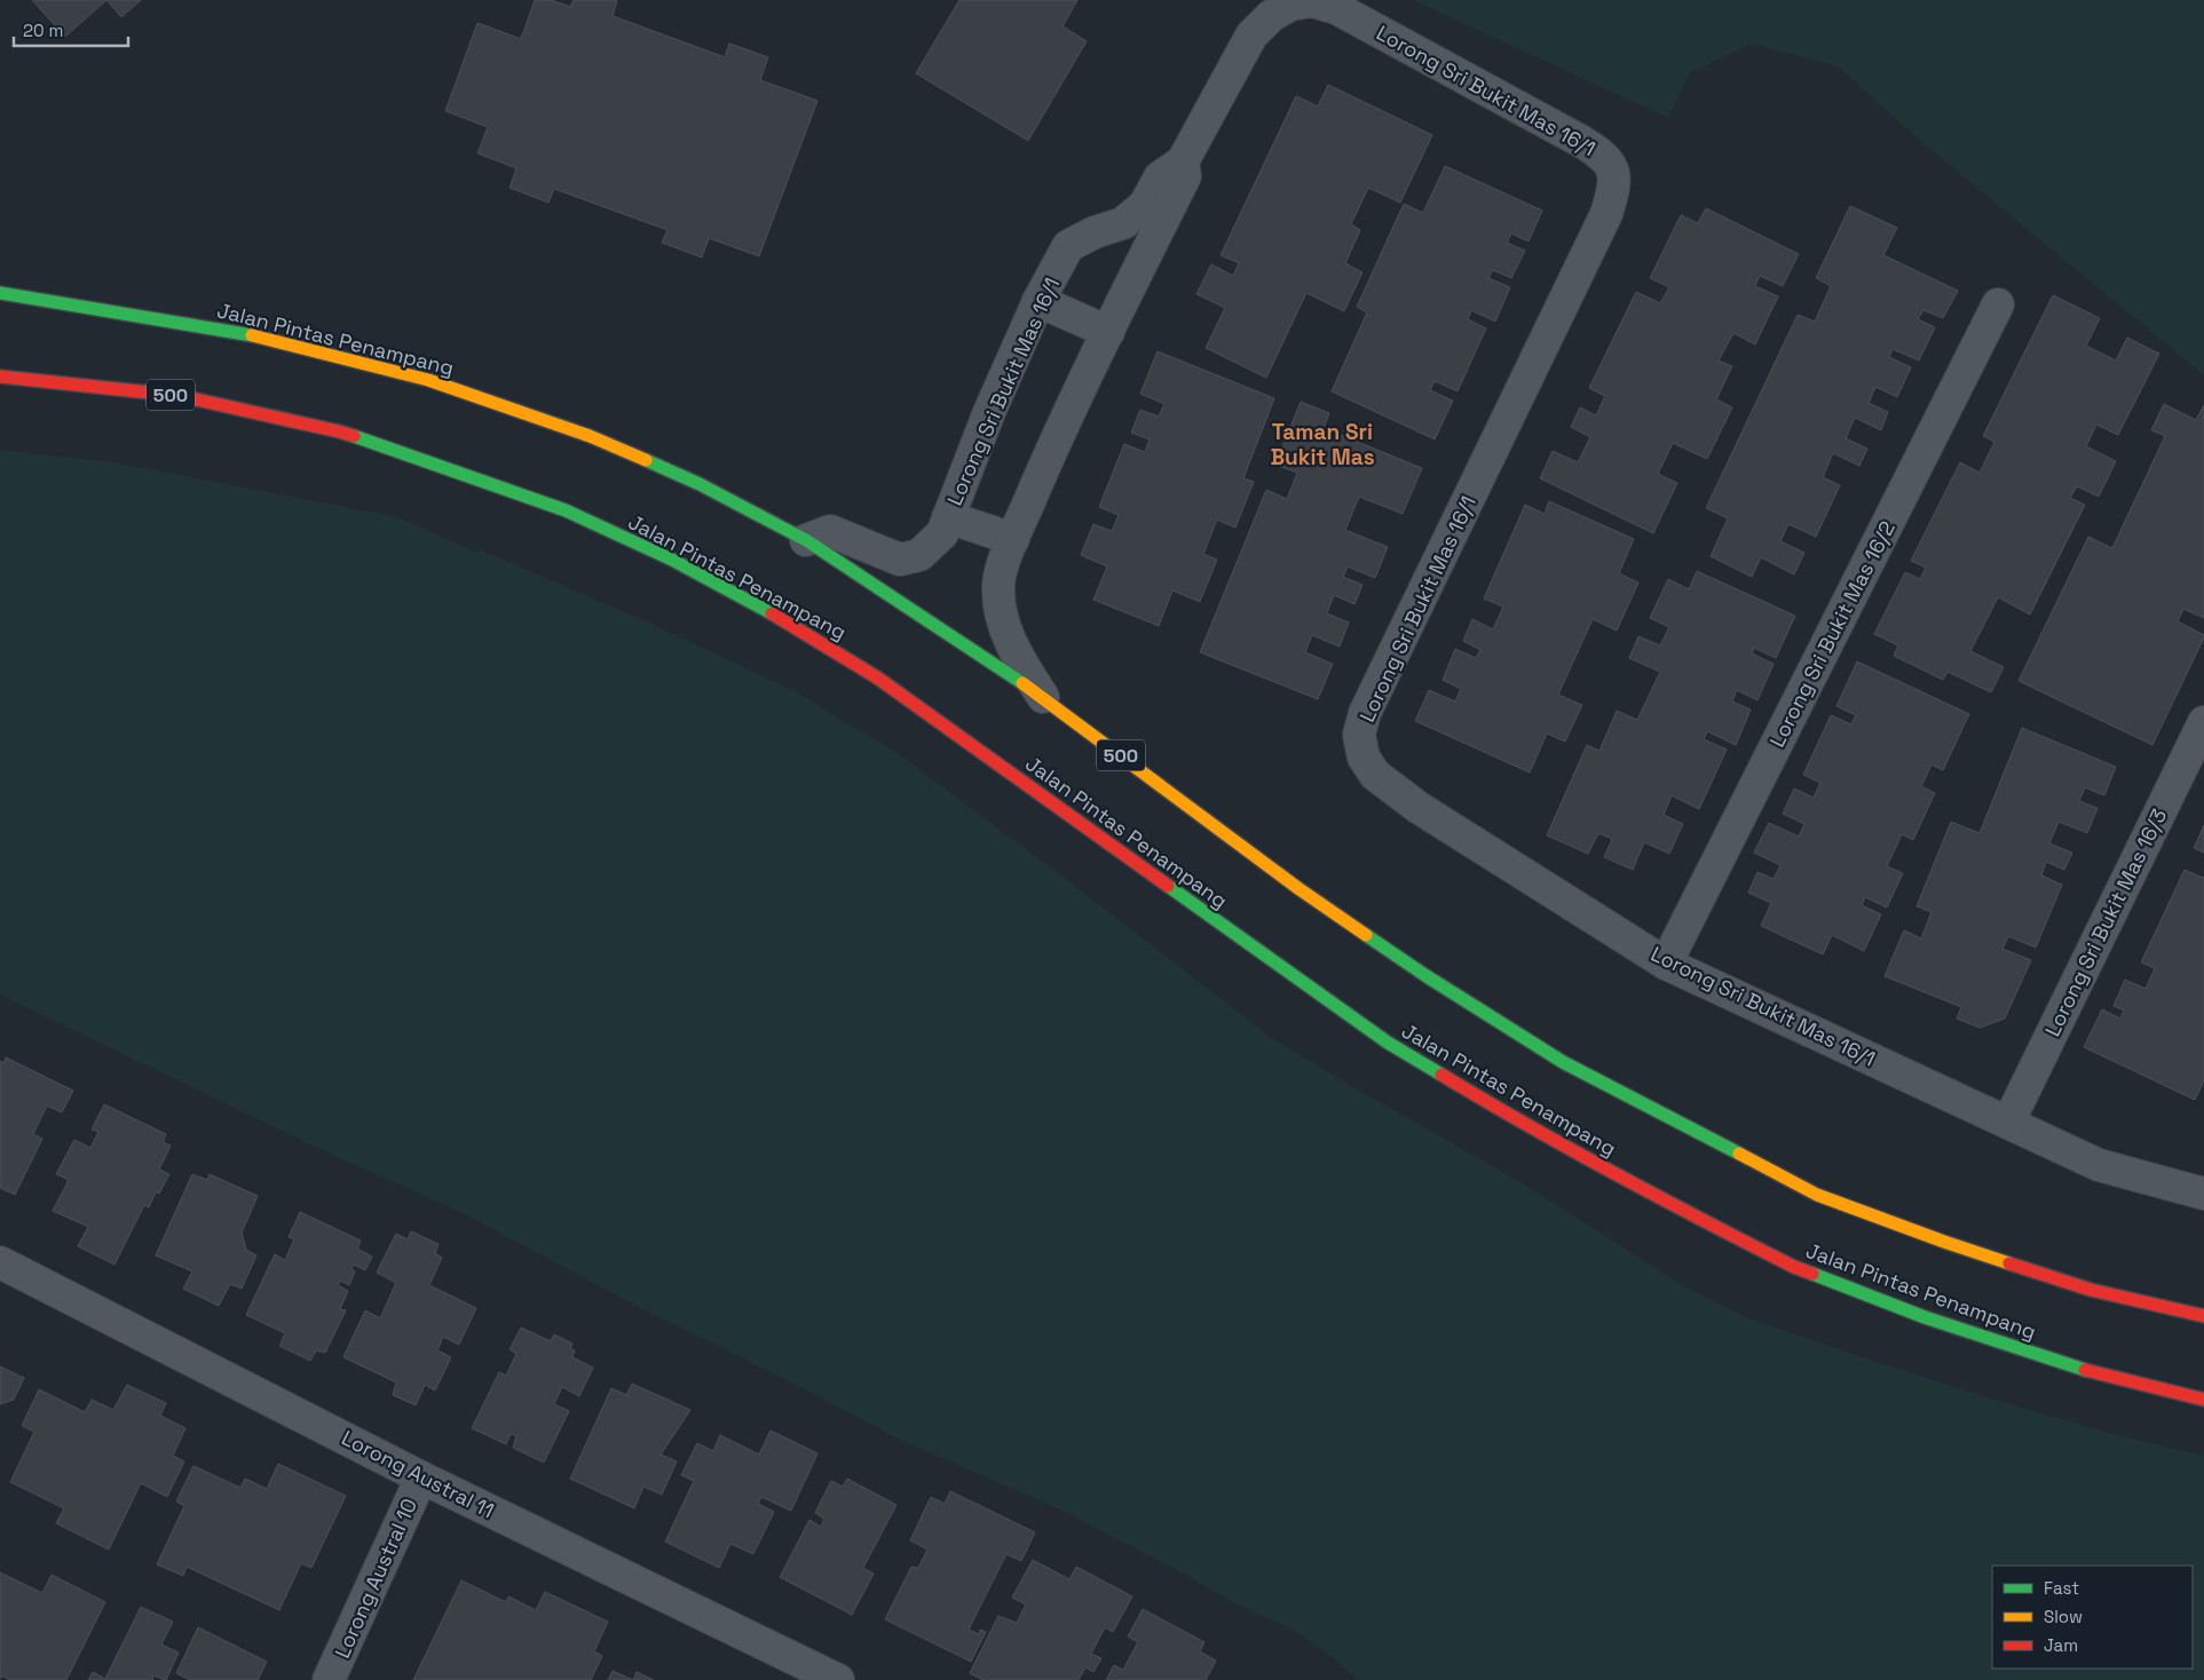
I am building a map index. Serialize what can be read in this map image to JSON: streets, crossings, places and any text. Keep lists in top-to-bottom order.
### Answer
{
  "streets": {
    "main road": ["Jalan Pintas Penampang", "500"],
    "street": [
      "Lorong Sri Bukit Mas 16/1",
      "Lorong Sri Bukit Mas 16/2",
      "Lorong Sri Bukit Mas 16/3",
      "Lorong Austral 11",
      "Lorong Austral 10"
    ]
  },
  "crossings": [
    ["Lorong Sri Bukit Mas 16/1", "Jalan Pintas Penampang"],
    ["Lorong Sri Bukit Mas 16/1", "Lorong Sri Bukit Mas 16/2"],
    ["Lorong Sri Bukit Mas 16/1", "Lorong Sri Bukit Mas 16/3"],
    ["Lorong Austral 11", "Lorong Austral 10"]
  ],
  "districts": ["Taman Sri Bukit Mas"],
  "legend": ["Fast", "Slow", "Jam"],
  "scale_bar": "20 m"
}
